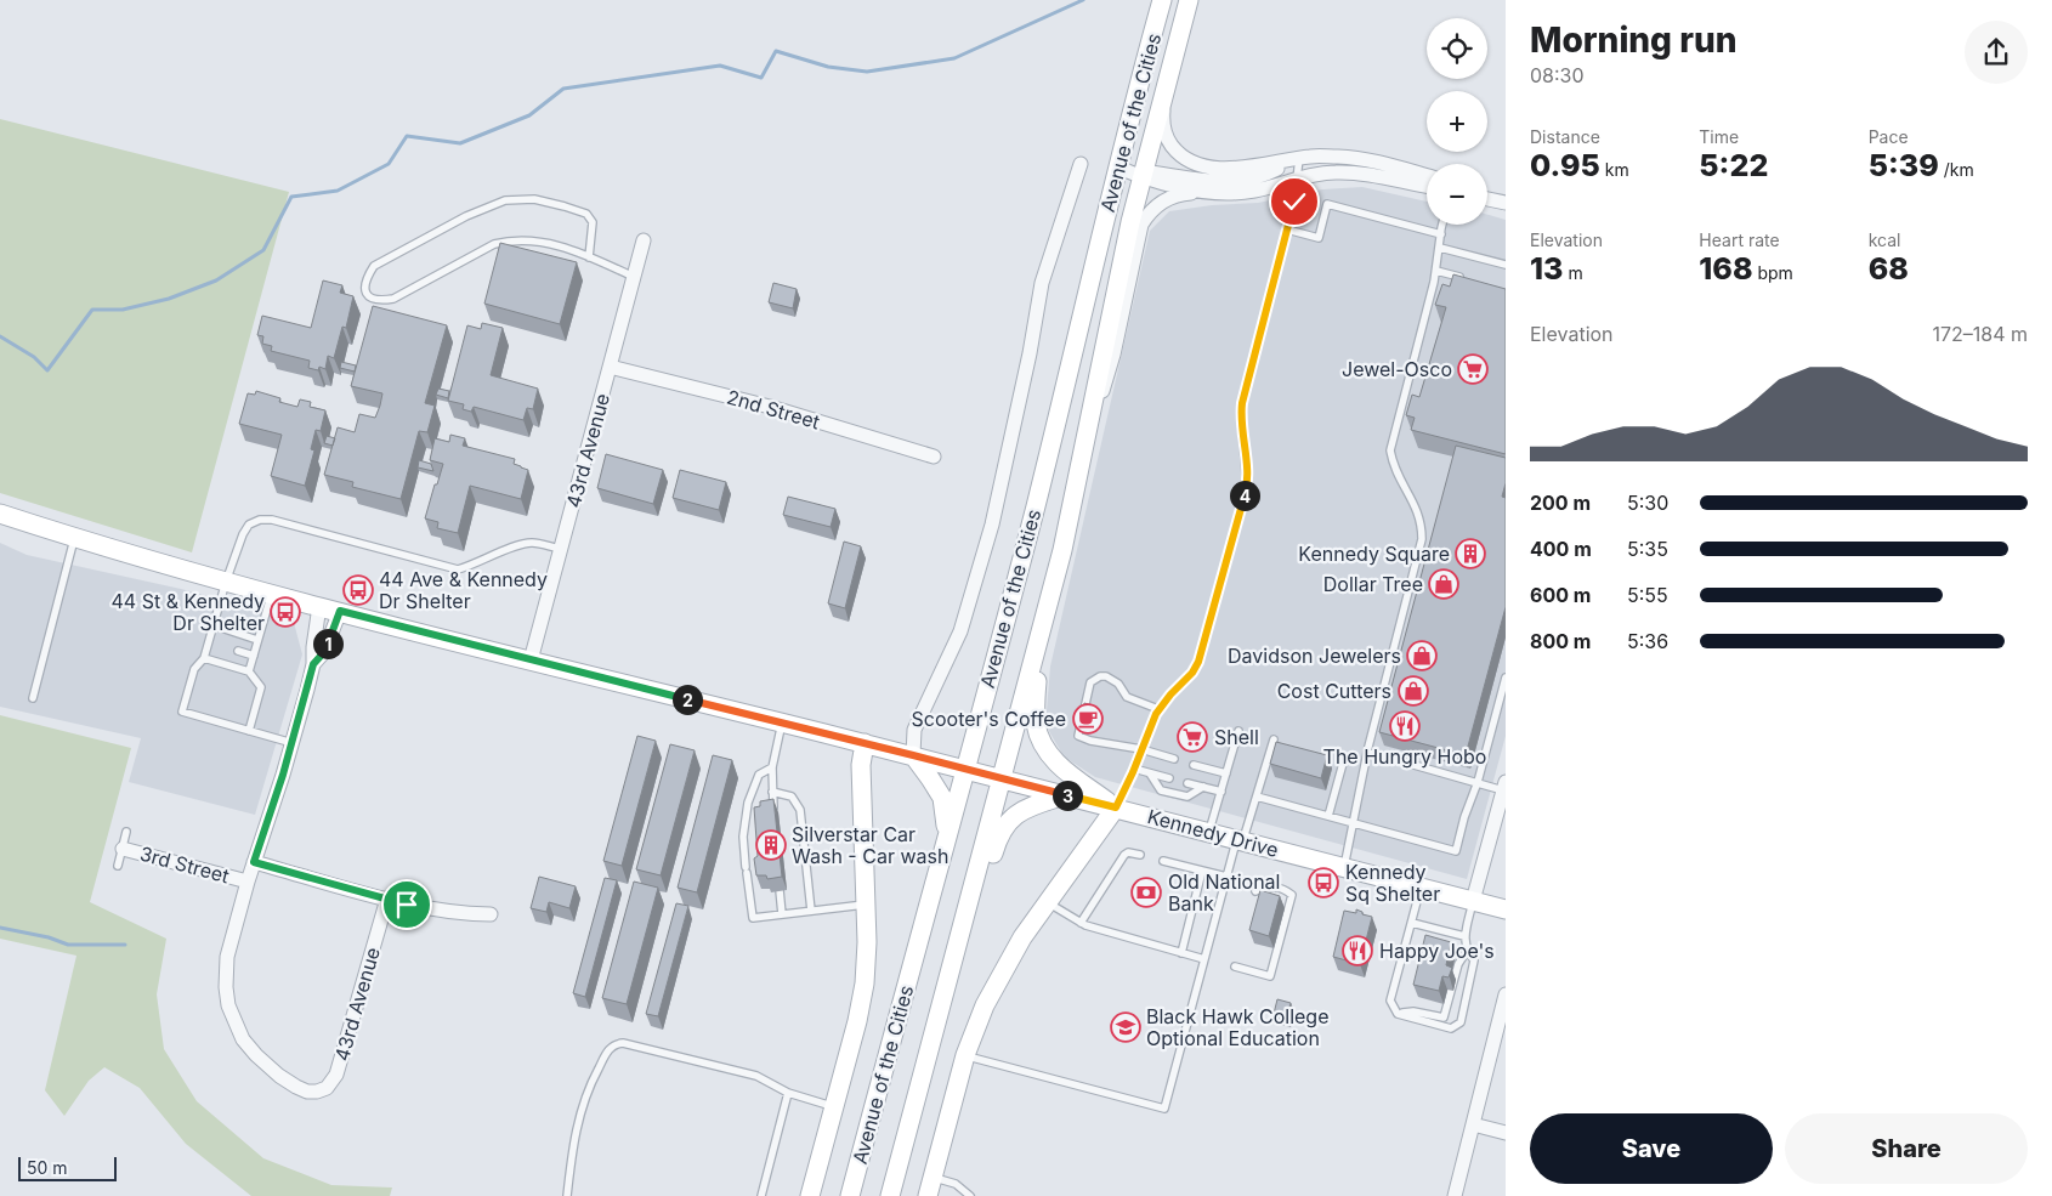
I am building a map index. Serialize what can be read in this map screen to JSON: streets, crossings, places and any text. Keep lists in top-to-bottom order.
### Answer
{
  "streets": {
    "main road": ["Avenue of the Cities", "Kennedy Drive"],
    "street": ["2nd Street", "43rd Avenue", "3rd Street"]
  },
  "crossings": [
    ["Avenue of the Cities", "Kennedy Drive"],
    ["2nd Street", "43rd Avenue"],
    ["43rd Avenue", "Kennedy Drive"],
    ["43rd Avenue", "3rd Street"]
  ],
  "places": {
    "supermarket": ["Jewel-Osco", "Shell"],
    "building": ["Kennedy Square", "Silverstar Car Wash - Car wash"],
    "shop": ["Dollar Tree", "Davidson Jewelers", "Cost Cutters"],
    "bus stop": ["44 Ave & Kennedy Dr Shelter", "44 St & Kennedy Dr Shelter", "Kennedy Sq Shelter"],
    "cafe": ["Scooter's Coffee"],
    "restaurant": ["The Hungry Hobo", "Happy Joe's"],
    "bank": ["Old National Bank"],
    "school or university": ["Black Hawk College Optional Education"]
  },
  "scale_bar": "50 m",
  "page": {
    "heading": ["Morning run", "08:30"],
    "map_buttons": ["+", "−"],
    "stats": [
      ["Distance", "0.95 km"],
      ["Time", "5:22"],
      ["Pace", "5:39 /km"],
      ["Elevation", "13 m"],
      ["Heart rate", "168 bpm"],
      ["kcal", "68"]
    ],
    "chart": ["Elevation", "172–184 m"],
    "list": [
      {
        "name": "200 m",
        "note": "5:30"
      },
      {
        "name": "400 m",
        "note": "5:35"
      },
      {
        "name": "600 m",
        "note": "5:55"
      },
      {
        "name": "800 m",
        "note": "5:36"
      }
    ],
    "pins": [
      "4",
      "1",
      "2",
      "3"
    ],
    "buttons": ["Save", "Share"],
    "scale": "50 m"
  }
}
